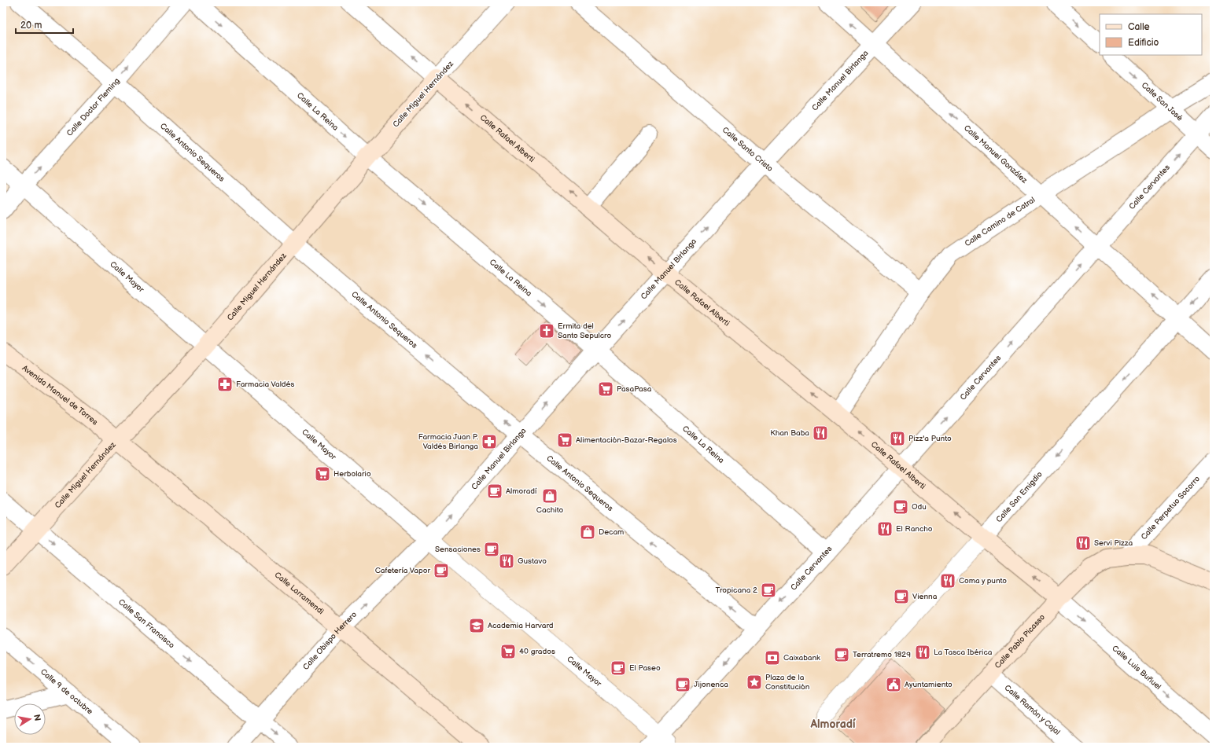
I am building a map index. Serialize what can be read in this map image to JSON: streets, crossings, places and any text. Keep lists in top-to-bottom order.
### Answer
{
  "streets": {
    "main road": [
      "Calle Miguel Hernández",
      "Calle Rafael Alberti",
      "Avenida Manuel de Torres",
      "Calle Larramendi",
      "Calle Pablo Picasso"
    ],
    "street": [
      "Calle Manuel Birlanga",
      "Calle San José",
      "Calle Doctor Fleming",
      "Calle La Reina",
      "Calle Santo Cristo",
      "Calle Antonio Sequeros",
      "Calle Manuel González",
      "Calle Cervantes",
      "Calle Camino de Catral",
      "Calle Mayor",
      "Calle San Emigdio",
      "Calle Perpetuo Socorro",
      "Calle San Francisco",
      "Calle Obispo Herrero",
      "Calle Luis Buñuel",
      "Calle 9 de octubre",
      "Calle Ramón y Cajal"
    ]
  },
  "crossings": [
    ["Calle Manuel Birlanga", "Calle La Reina"],
    ["Calle Manuel Birlanga", "Calle Rafael Alberti"],
    ["Calle Manuel Birlanga", "Calle Santo Cristo"],
    ["Calle Manuel Birlanga", "Calle Antonio Sequeros"],
    ["Calle Manuel Birlanga", "Calle Manuel González"],
    ["Calle Manuel Birlanga", "Calle Mayor"],
    ["Calle Manuel Birlanga", "Calle Obispo Herrero"],
    ["Calle Miguel Hernández", "Calle La Reina"],
    ["Calle Miguel Hernández", "Calle Rafael Alberti"],
    ["Calle Miguel Hernández", "Calle Antonio Sequeros"],
    ["Calle Miguel Hernández", "Calle Mayor"],
    ["Calle Miguel Hernández", "Avenida Manuel de Torres"],
    ["Calle Miguel Hernández", "Calle Larramendi"],
    ["Calle Miguel Hernández", "Calle San Francisco"],
    ["Calle San José", "Calle Cervantes"],
    ["Calle San José", "Calle Camino de Catral"],
    ["Calle Doctor Fleming", "Calle Antonio Sequeros"],
    ["Calle Doctor Fleming", "Calle Mayor"],
    ["Calle La Reina", "Calle Cervantes"],
    ["Calle Rafael Alberti", "Calle Cervantes"],
    ["Calle Rafael Alberti", "Calle Camino de Catral"],
    ["Calle Rafael Alberti", "Calle San Emigdio"],
    ["Calle Rafael Alberti", "Calle Pablo Picasso"],
    ["Calle Rafael Alberti", "Calle Luis Buñuel"],
    ["Calle Santo Cristo", "Calle Camino de Catral"],
    ["Calle Antonio Sequeros", "Calle Cervantes"],
    ["Calle Manuel González", "Calle Cervantes"],
    ["Calle Manuel González", "Calle Camino de Catral"],
    ["Calle Manuel González", "Calle San Emigdio"],
    ["Calle Mayor", "Calle Obispo Herrero"],
    ["Avenida Manuel de Torres", "Calle Larramendi"],
    ["Calle Perpetuo Socorro", "Calle Pablo Picasso"],
    ["Calle Larramendi", "Calle Obispo Herrero"],
    ["Calle San Francisco", "Calle Obispo Herrero"],
    ["Calle Pablo Picasso", "Calle Luis Buñuel"],
    ["Calle Pablo Picasso", "Calle Ramón y Cajal"]
  ],
  "one_way": [
    "Calle Manuel Birlanga",
    "Calle San José",
    "Calle Doctor Fleming",
    "Calle La Reina",
    "Calle Rafael Alberti",
    "Calle Antonio Sequeros",
    "Calle Manuel González",
    "Calle San Emigdio",
    "Calle San Francisco",
    "Calle Obispo Herrero",
    "Calle Luis Buñuel",
    "Calle 9 de octubre"
  ],
  "districts": ["Almoradí"],
  "places": {
    "church": ["Ermita del Santo Sepulcro"],
    "pharmacy": ["Farmacia Valdés", "Farmacia Juan P. Valdés Birlanga"],
    "supermarket": [
      "PasaPasa",
      "Alimentación-Bazar-Regalos",
      "Herbolario",
      "40 grados"
    ],
    "restaurant": [
      "Khan Baba",
      "Pizz'a Punto",
      "El Rancho",
      "Servi Pizza",
      "Gustavo",
      "Coma y punto",
      "La Tasca Ibérica"
    ],
    "cafe": [
      "Almoradí",
      "Odu",
      "Sensaciones",
      "Cafetería Vapor",
      "Tropicana 2",
      "Vienna",
      "Terratremo 1829",
      "El Paseo",
      "Jijonenca"
    ],
    "shop": ["Cachito", "Decam"],
    "school or university": ["Academia Harvard"],
    "bank": ["Caixabank"],
    "place": ["Plaza de la Constitución"],
    "public building": ["Ayuntamiento"]
  },
  "legend": ["Calle", "Edificio"],
  "scale_bar": "20 m",
  "north": "right"
}
